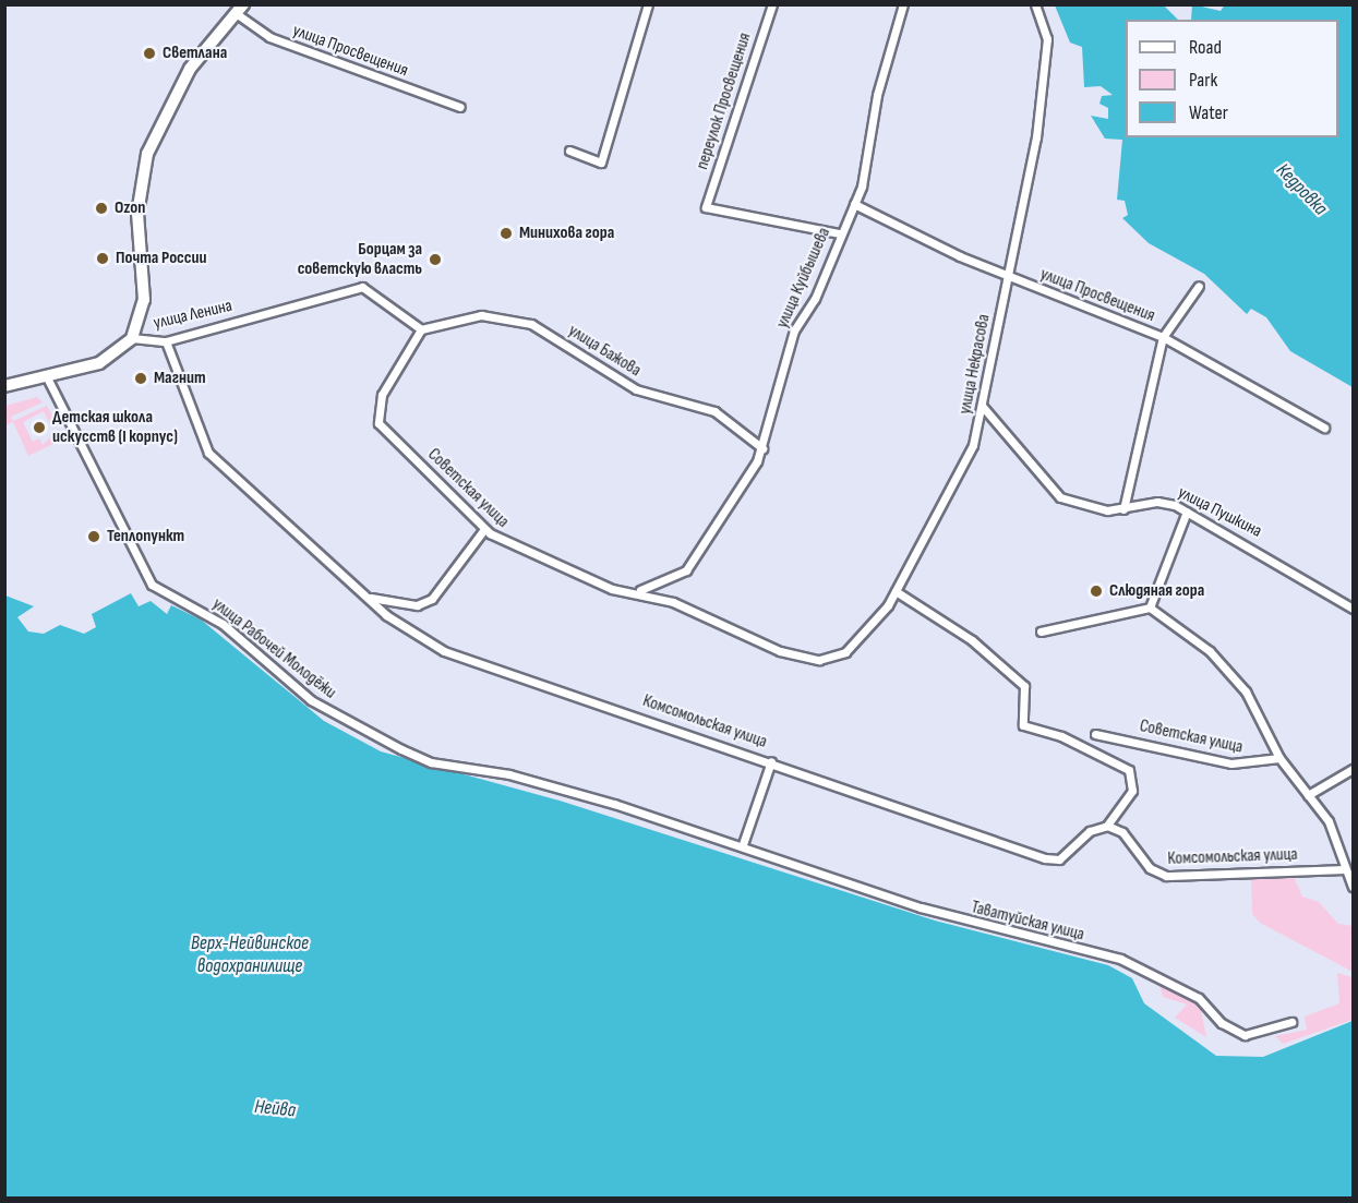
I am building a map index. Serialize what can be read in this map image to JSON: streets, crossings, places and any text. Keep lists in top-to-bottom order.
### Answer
{
  "streets": {
    "main road": ["улица Ленина"],
    "street": [
      "улица Просвещения",
      "переулок Просвещения",
      "улица Куйбышева",
      "улица Бажова",
      "улица Некрасова",
      "Советская улица",
      "улица Пушкина",
      "улица Рабочей Молодёжи",
      "Комсомольская улица",
      "Таватуйская улица"
    ]
  },
  "crossings": [
    ["улица Просвещения", "улица Куйбышева"],
    ["улица Просвещения", "улица Некрасова"],
    ["переулок Просвещения", "улица Куйбышева"],
    ["улица Куйбышева", "улица Бажова"],
    ["улица Куйбышева", "Советская улица"],
    ["улица Ленина", "улица Бажова"],
    ["улица Ленина", "Советская улица"],
    ["улица Ленина", "улица Рабочей Молодёжи"],
    ["улица Ленина", "Комсомольская улица"],
    ["улица Бажова", "Советская улица"],
    ["улица Некрасова", "Советская улица"],
    ["улица Некрасова", "улица Пушкина"],
    ["улица Рабочей Молодёжи", "Таватуйская улица"]
  ],
  "water": ["Кедровка", "Верх-Нейвинское водохранилище", "Нейва"],
  "places": [
    "Светлана",
    "Ozon",
    "Минихова гора",
    "Почта России",
    "Борцам за советскую власть",
    "Магнит",
    "Детская школа искусств (I корпус)",
    "Теплопункт",
    "Слюдяная гора"
  ],
  "legend": ["Road", "Park", "Water"]
}
